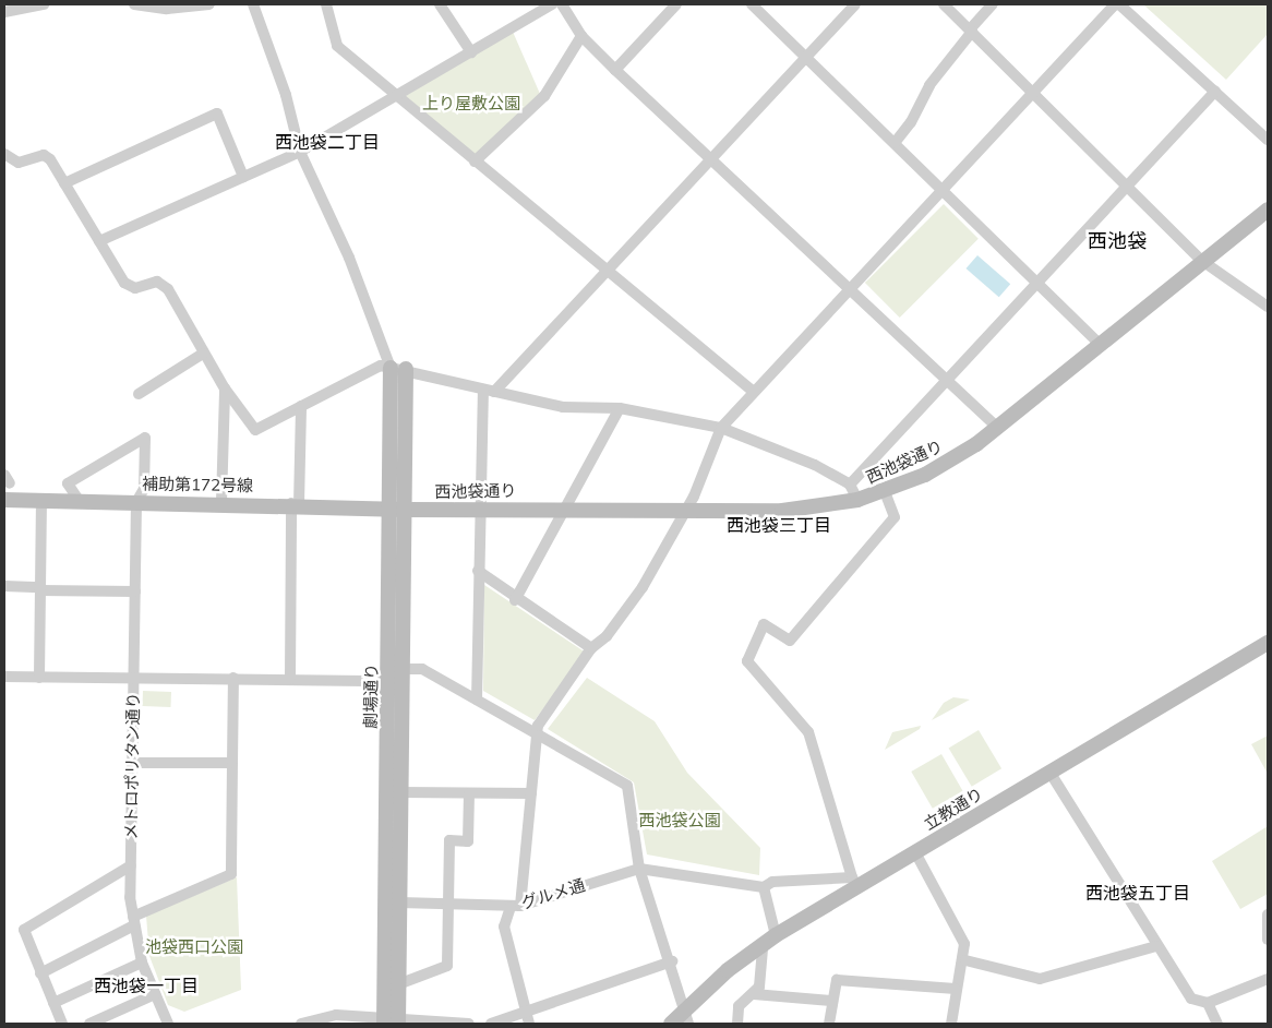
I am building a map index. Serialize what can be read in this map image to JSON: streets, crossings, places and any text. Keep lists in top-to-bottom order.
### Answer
{
  "streets": {
    "street": [
      "西池袋通り",
      "補助第172号線",
      "劇場通り",
      "メトロポリタン通り",
      "立教通り",
      "グルメ通"
    ]
  },
  "crossings": [
    ["西池袋通り", "補助第172号線"],
    ["西池袋通り", "劇場通り"],
    ["補助第172号線", "劇場通り"],
    ["補助第172号線", "メトロポリタン通り"],
    ["劇場通り", "グルメ通"]
  ],
  "districts": [
    "西池袋二丁目",
    "西池袋",
    "西池袋三丁目",
    "西池袋五丁目",
    "西池袋一丁目"
  ],
  "parks": ["上り屋敷公園", "西池袋公園", "池袋西口公園"]
}
